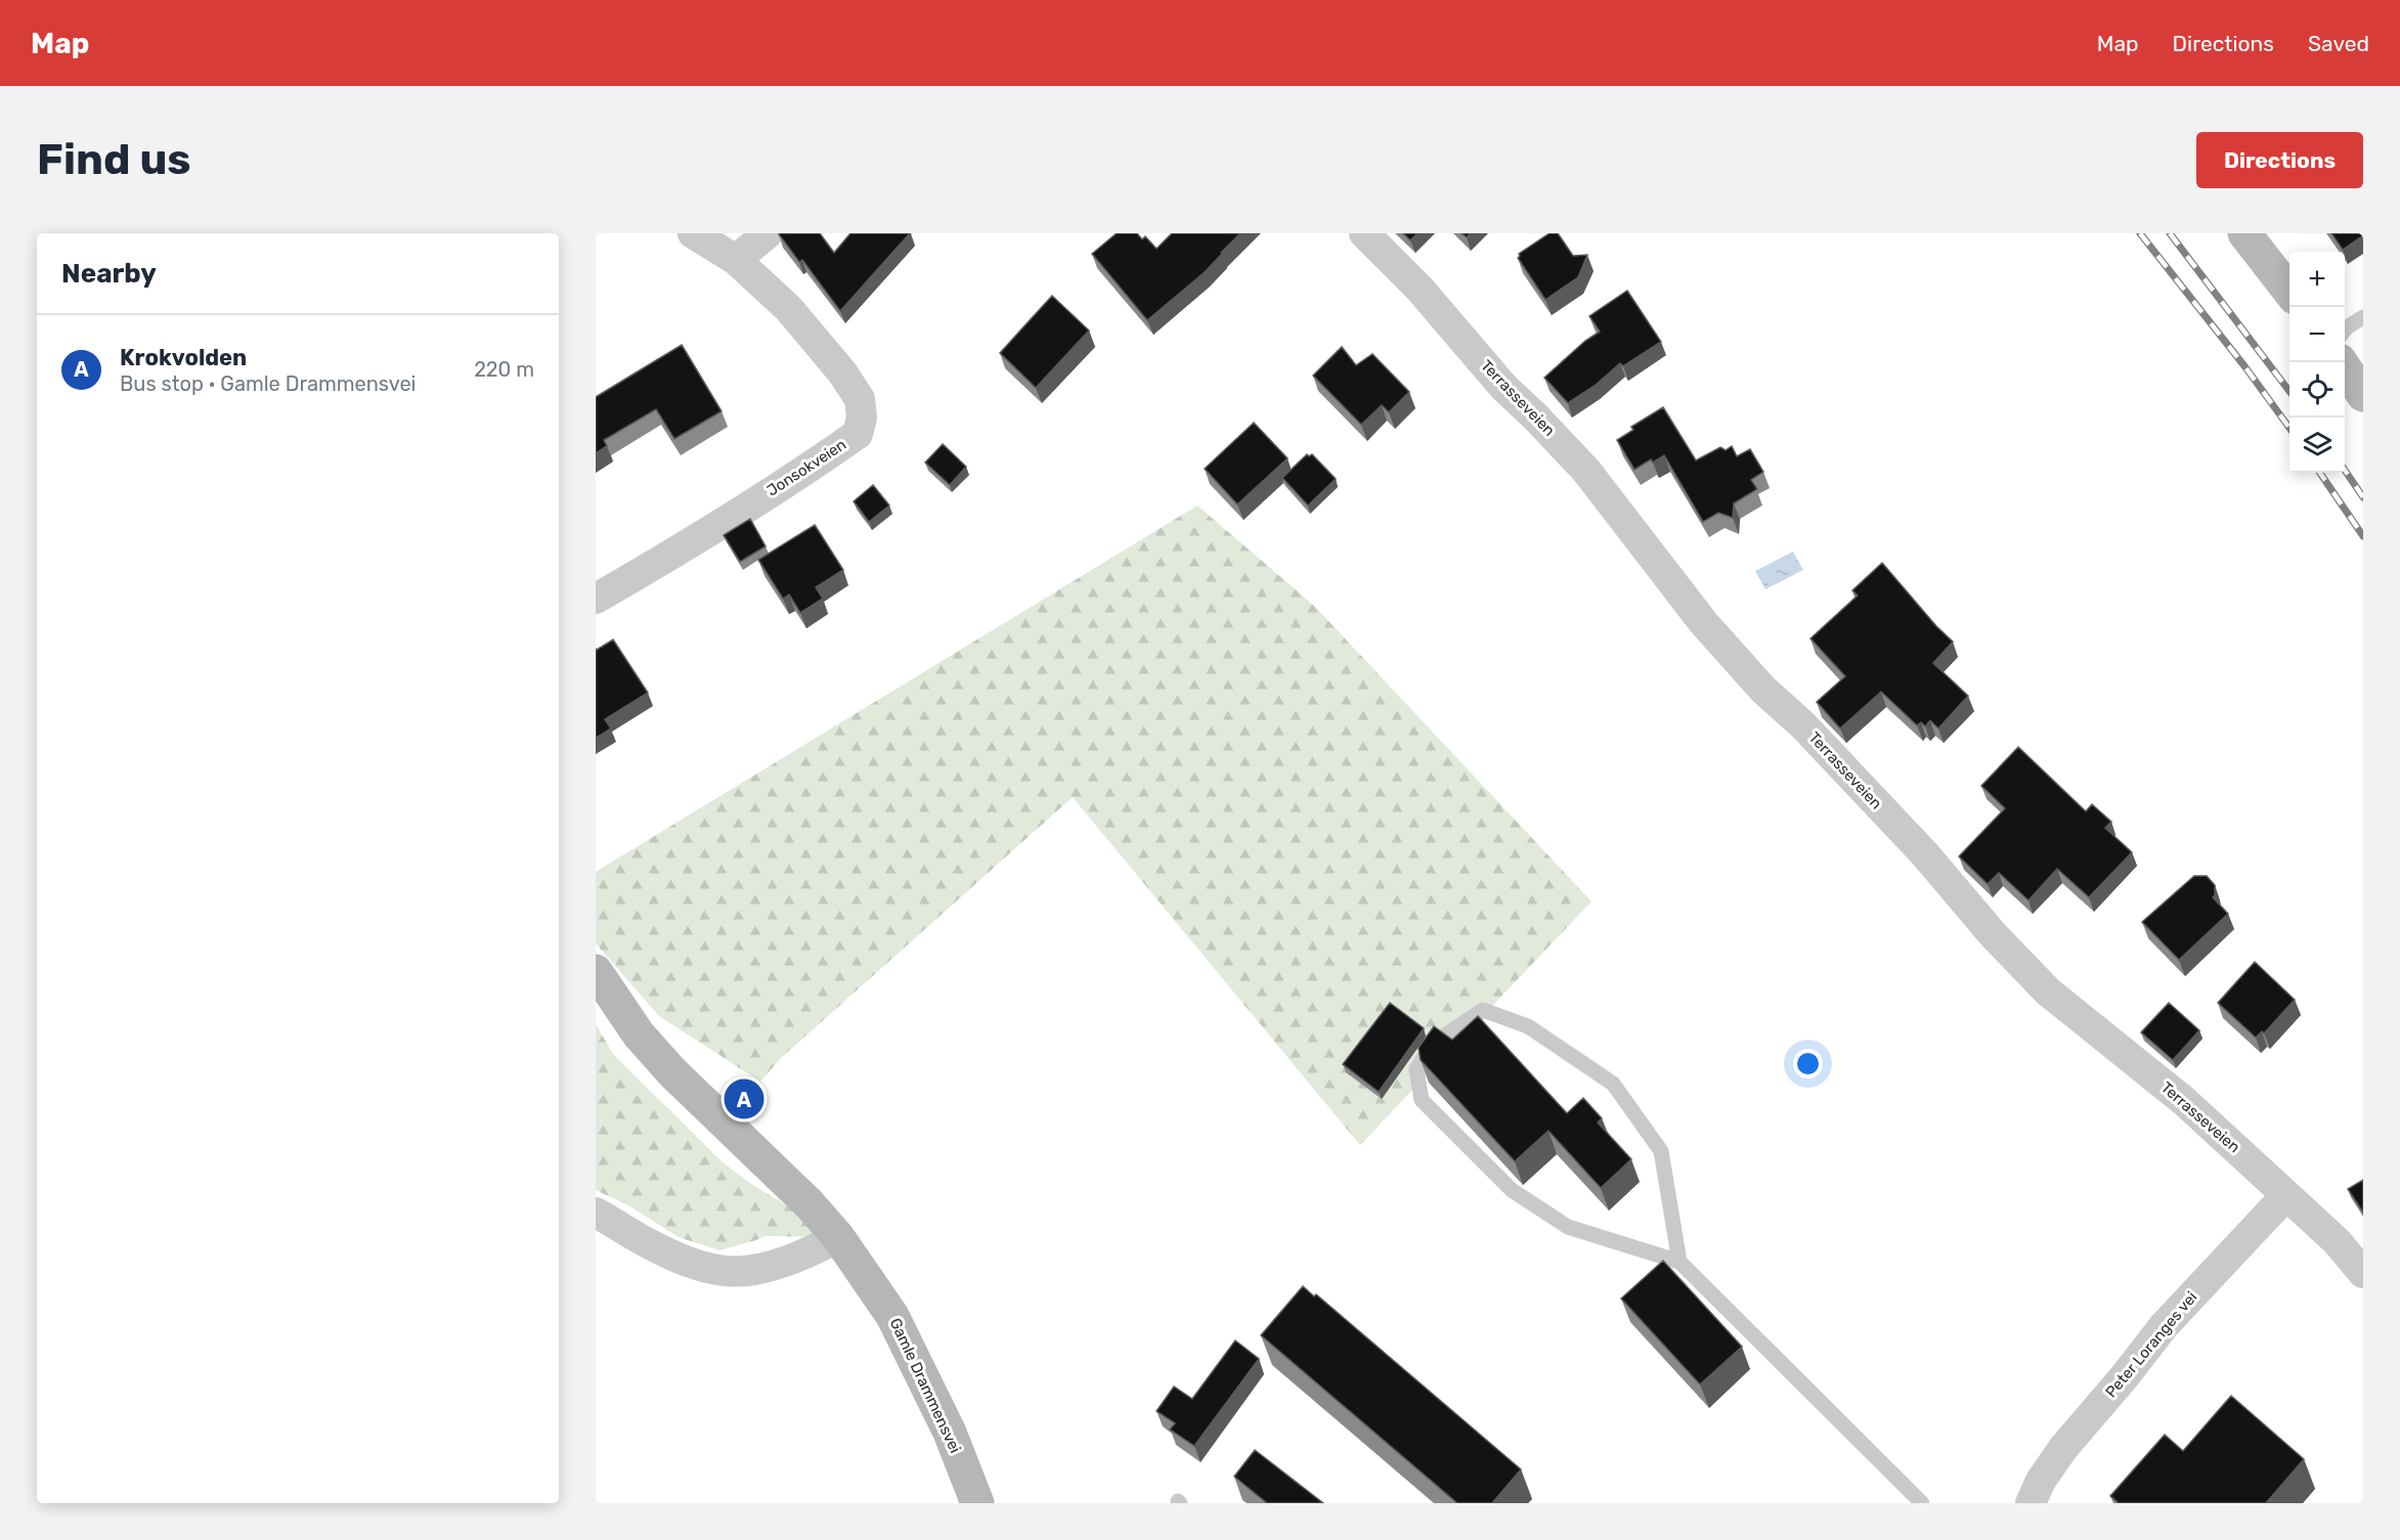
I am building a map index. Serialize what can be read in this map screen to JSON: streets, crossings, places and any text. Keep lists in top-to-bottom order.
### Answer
{
  "streets": {
    "main road": ["Gamle Drammensvei"],
    "street": ["Terrasseveien", "Jonsokveien", "Peter Loranges vei"]
  },
  "crossings": [
    ["Terrasseveien", "Peter Loranges vei"]
  ],
  "page": {
    "header": "Map",
    "nav": ["Map", "Directions", "Saved"],
    "buttons": "Directions",
    "title": "Find us",
    "heading": "Nearby",
    "map_buttons": ["+", "−"],
    "list": [
      {
        "mark": "A",
        "name": "Krokvolden",
        "note": "Bus stop · Gamle Drammensvei",
        "value": "220 m"
      }
    ],
    "pins": "A"
  }
}
